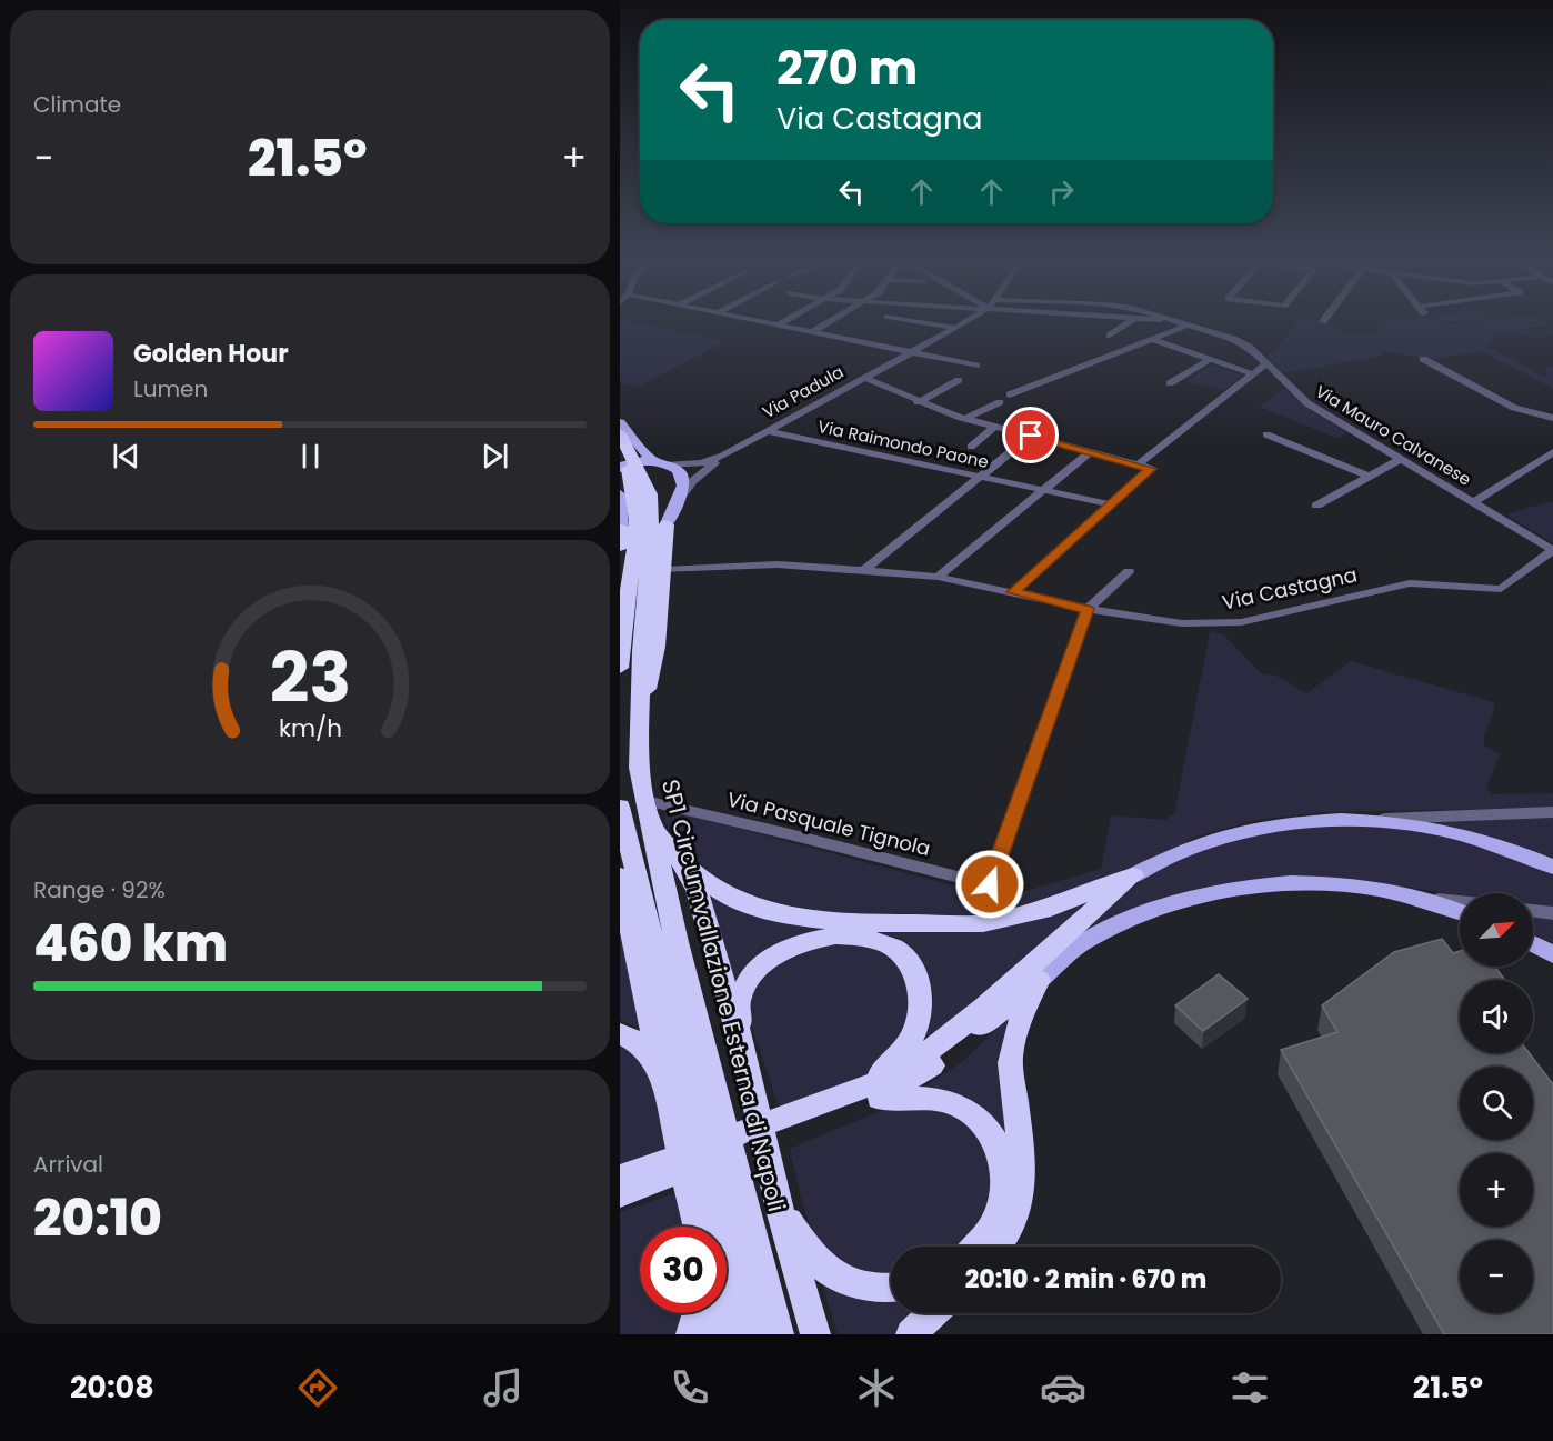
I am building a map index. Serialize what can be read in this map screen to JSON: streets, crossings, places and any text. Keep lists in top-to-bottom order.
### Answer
{
  "streets": {
    "highway": ["SP1 Circumvallazione Esterna di Napoli"],
    "street": [
      "Via Padula",
      "Via Mauro Calvanese",
      "Via Raimondo Paone",
      "Via Castagna",
      "Via Pasquale Tignola"
    ]
  },
  "crossings": [
    ["Via Padula", "Via Raimondo Paone"],
    ["Via Mauro Calvanese", "Via Castagna"],
    ["Via Castagna", "Via Pasquale Tignola"],
    ["Via Pasquale Tignola", "SP1 Circumvallazione Esterna di Napoli"]
  ],
  "north": "top right",
  "page": {
    "tile": [
      "Climate",
      ["Range · 92%", "460 km"],
      ["Arrival", "20:10"]
    ],
    "turn": ["270 m", "Via Castagna"],
    "heat": ["−", "21.5°", "+"],
    "song": ["Golden Hour", "Lumen"],
    "map_buttons": ["+", "−"],
    "limit": "30",
    "trip": "20:10 · 2 min · 670 m",
    "tabs": ["20:08", "21.5°"],
    "gauge": ["23", "km/h"]
  }
}
